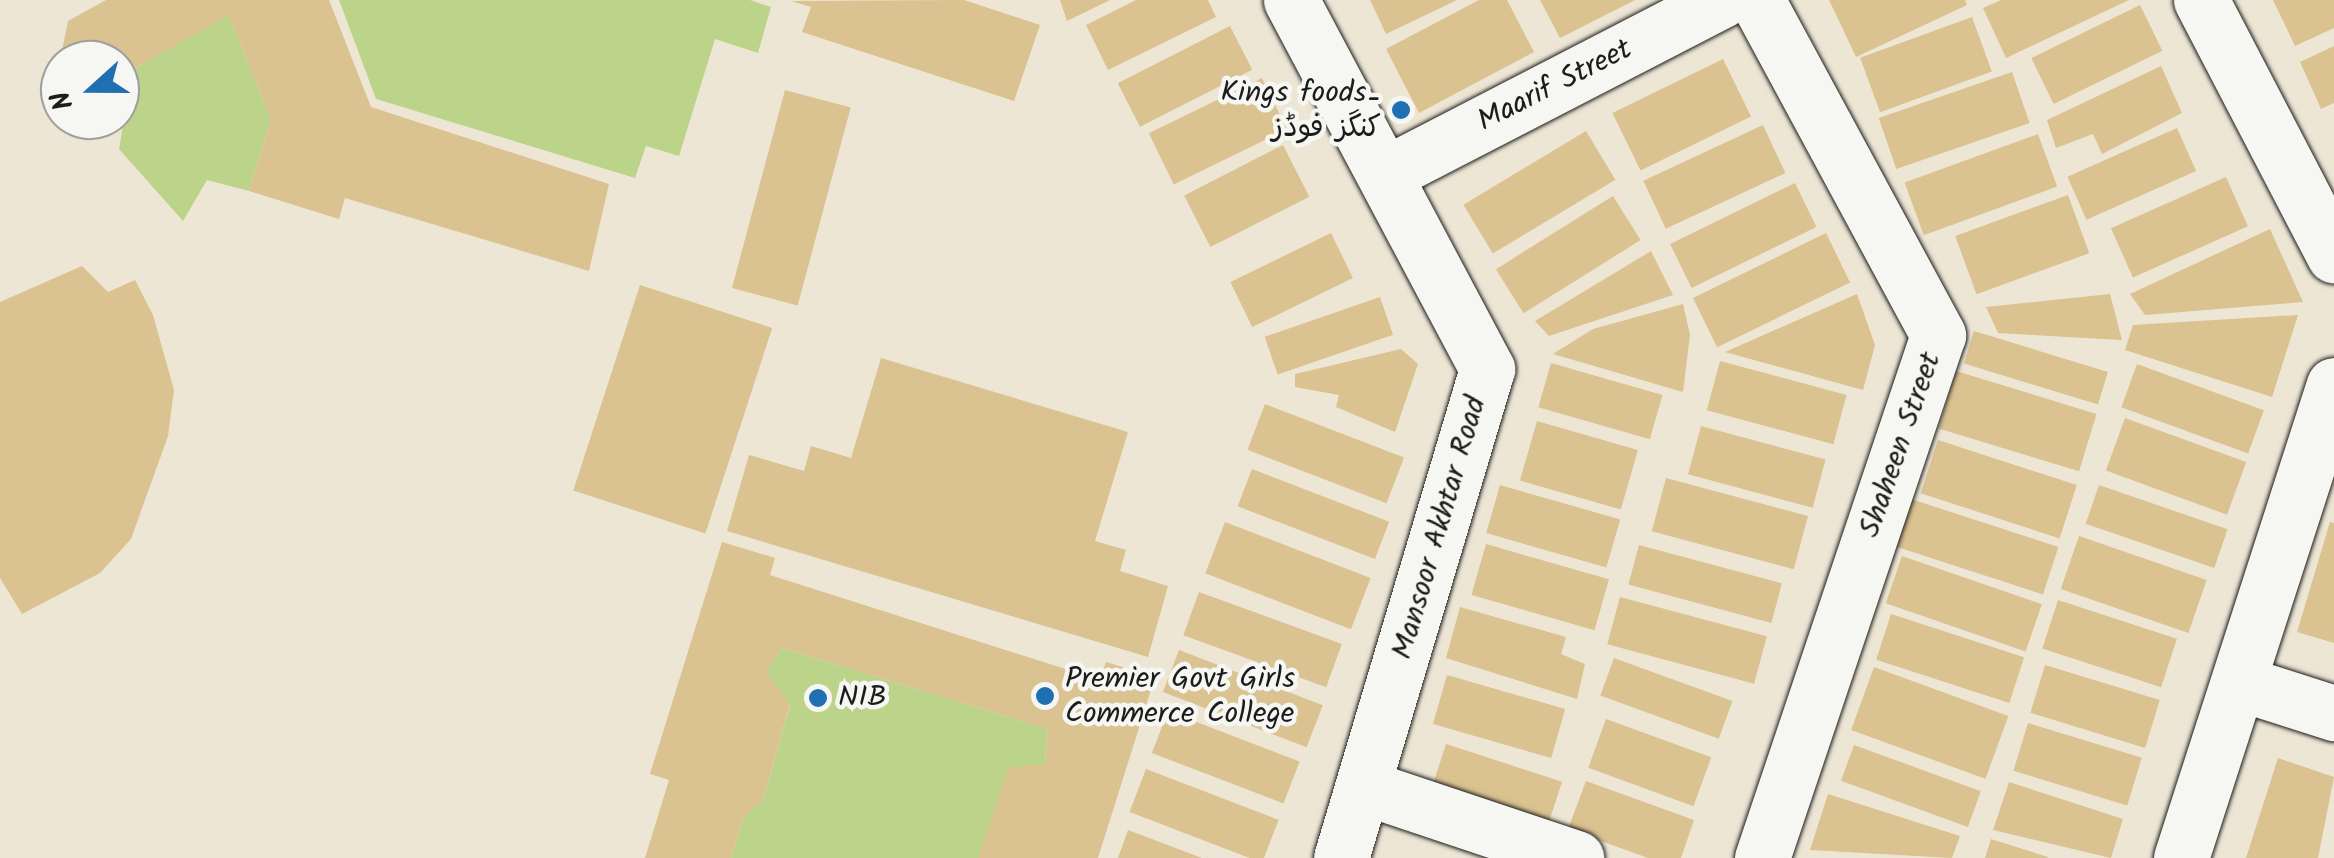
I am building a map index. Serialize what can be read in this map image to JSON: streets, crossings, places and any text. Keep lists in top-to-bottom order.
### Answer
{
  "streets": {
    "street": ["Maarif Street", "Shaheen Street", "Mansoor Akhtar Road"]
  },
  "crossings": [
    ["Maarif Street", "Mansoor Akhtar Road"]
  ],
  "places": ["Kings foods۔ کنگز فوڈز", "Premier Govt Girls Commerce College", "NIB"],
  "north": "left"
}
